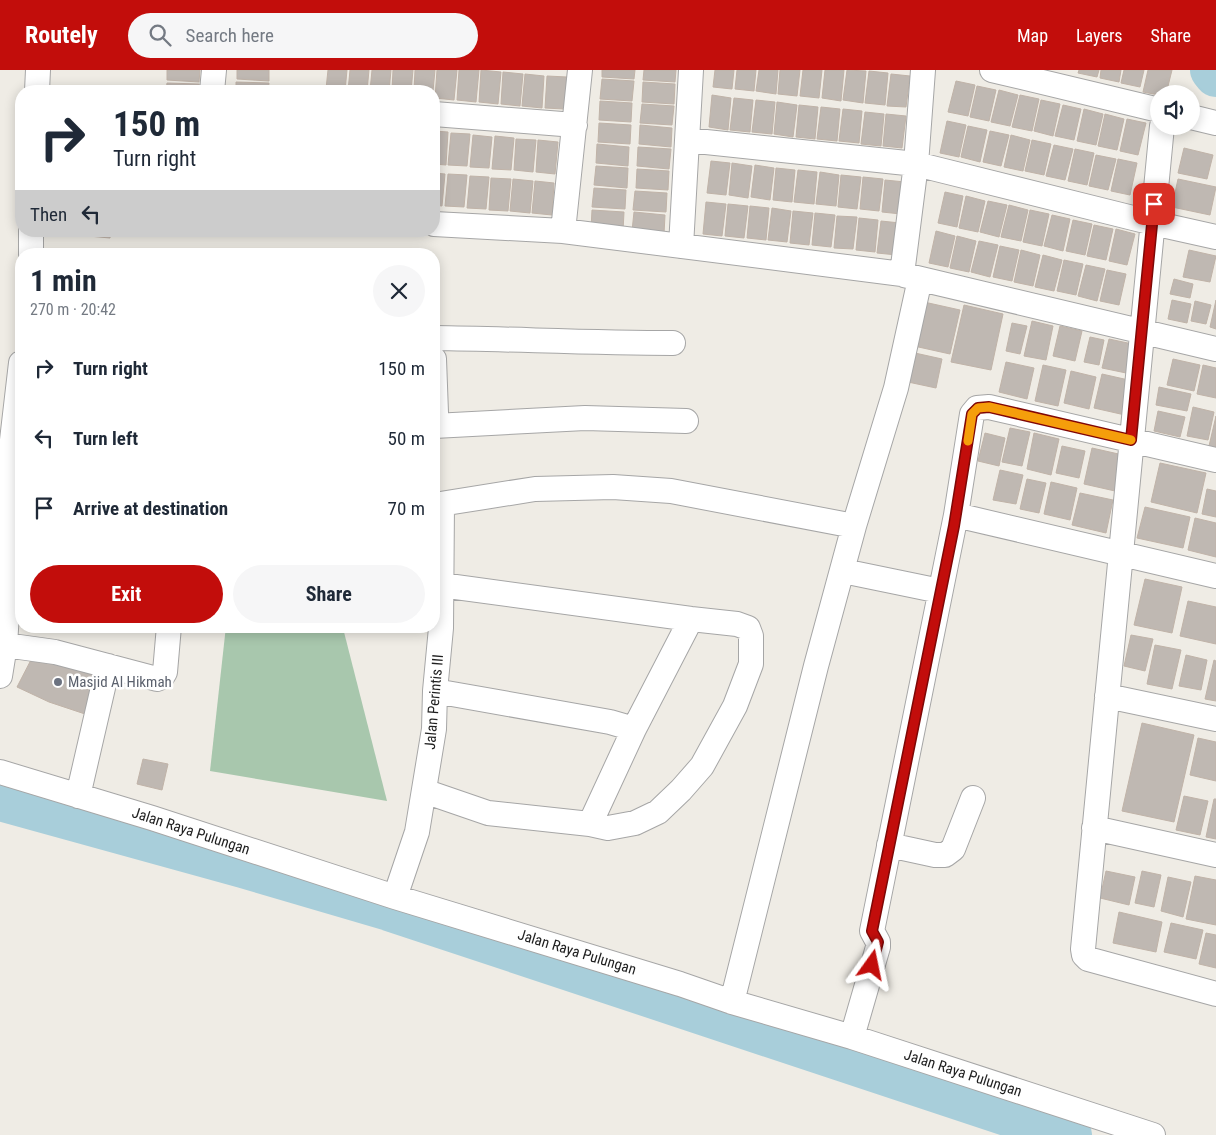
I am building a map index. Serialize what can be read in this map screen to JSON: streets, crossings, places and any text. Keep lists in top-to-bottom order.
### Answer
{
  "streets": {
    "street": ["Jalan Perintis III", "Jalan Raya Pulungan"]
  },
  "crossings": [
    ["Jalan Perintis III", "Jalan Raya Pulungan"]
  ],
  "places": ["Masjid Al Hikmah"],
  "page": {
    "header": "Routely",
    "search": "Search here",
    "nav": ["Map", "Layers", "Share"],
    "turn": ["150 m", "Turn right"],
    "then": "Then",
    "heading": ["1 min", "270 m · 20:42"],
    "list": [
      {
        "name": "Turn right",
        "value": "150 m"
      },
      {
        "name": "Turn left",
        "value": "50 m"
      },
      {
        "name": "Arrive at destination",
        "value": "70 m"
      }
    ],
    "buttons": ["Exit", "Share"]
  }
}
